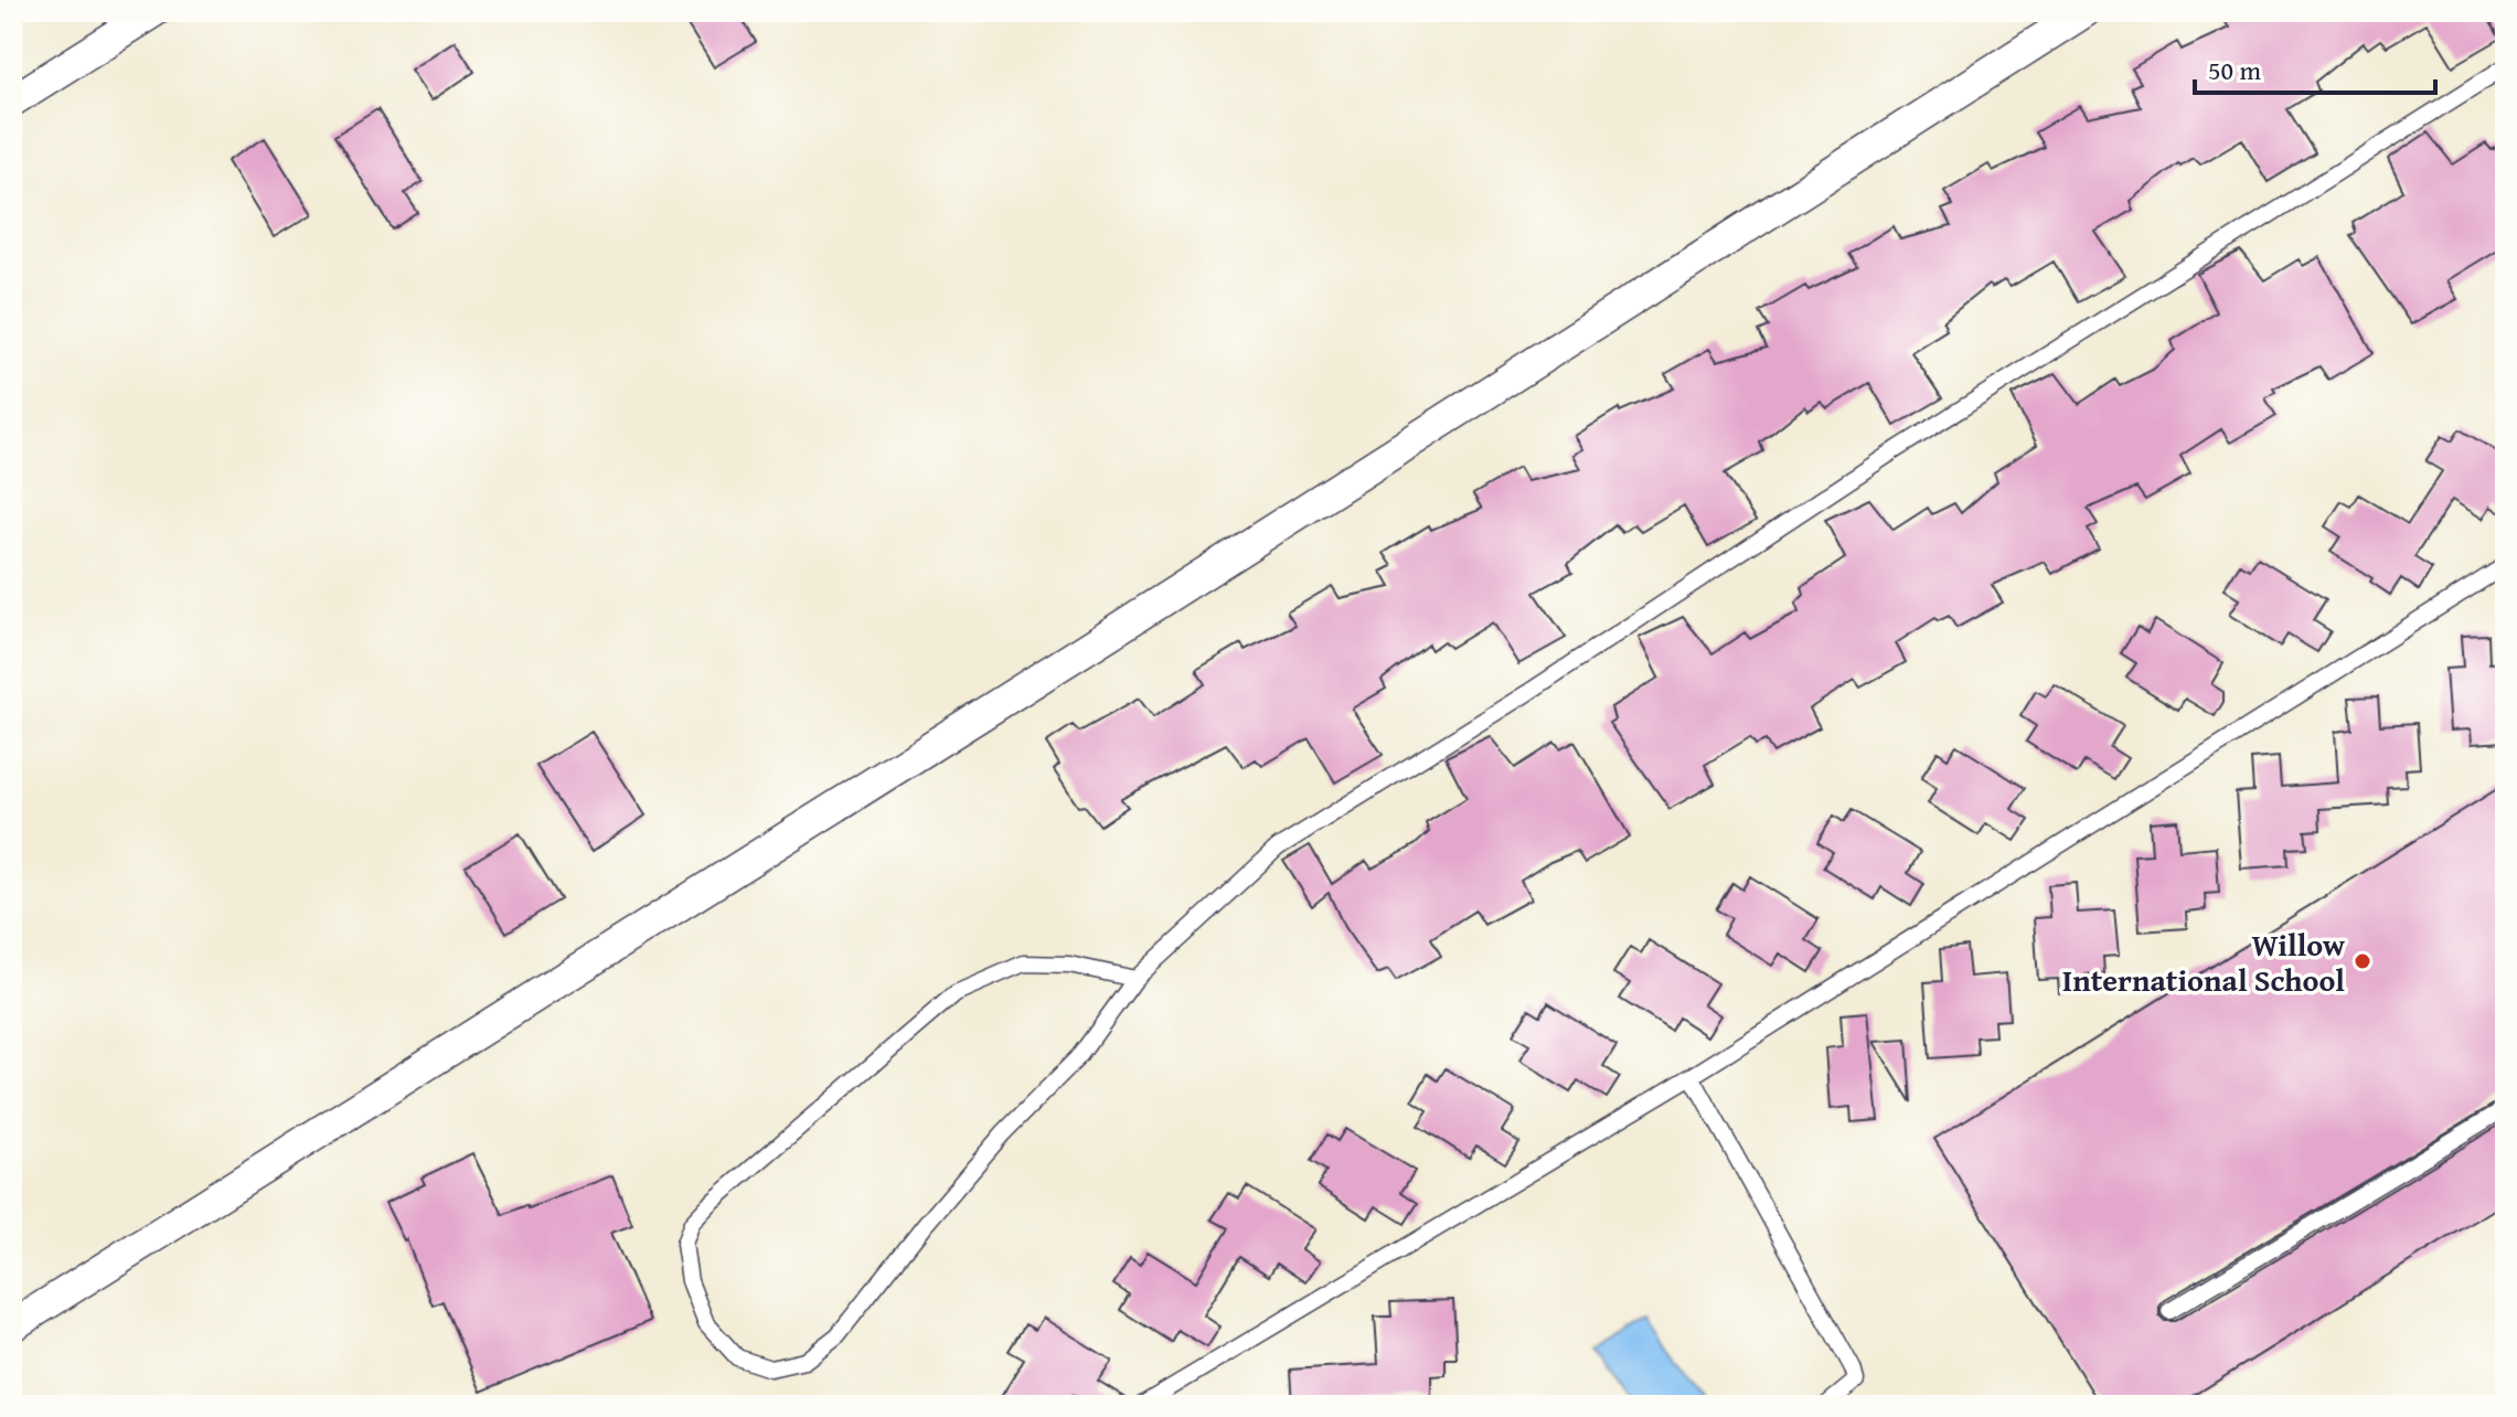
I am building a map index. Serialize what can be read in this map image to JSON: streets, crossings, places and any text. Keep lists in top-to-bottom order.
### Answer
{
  "places": ["Willow International School"],
  "scale_bar": "50 m"
}
